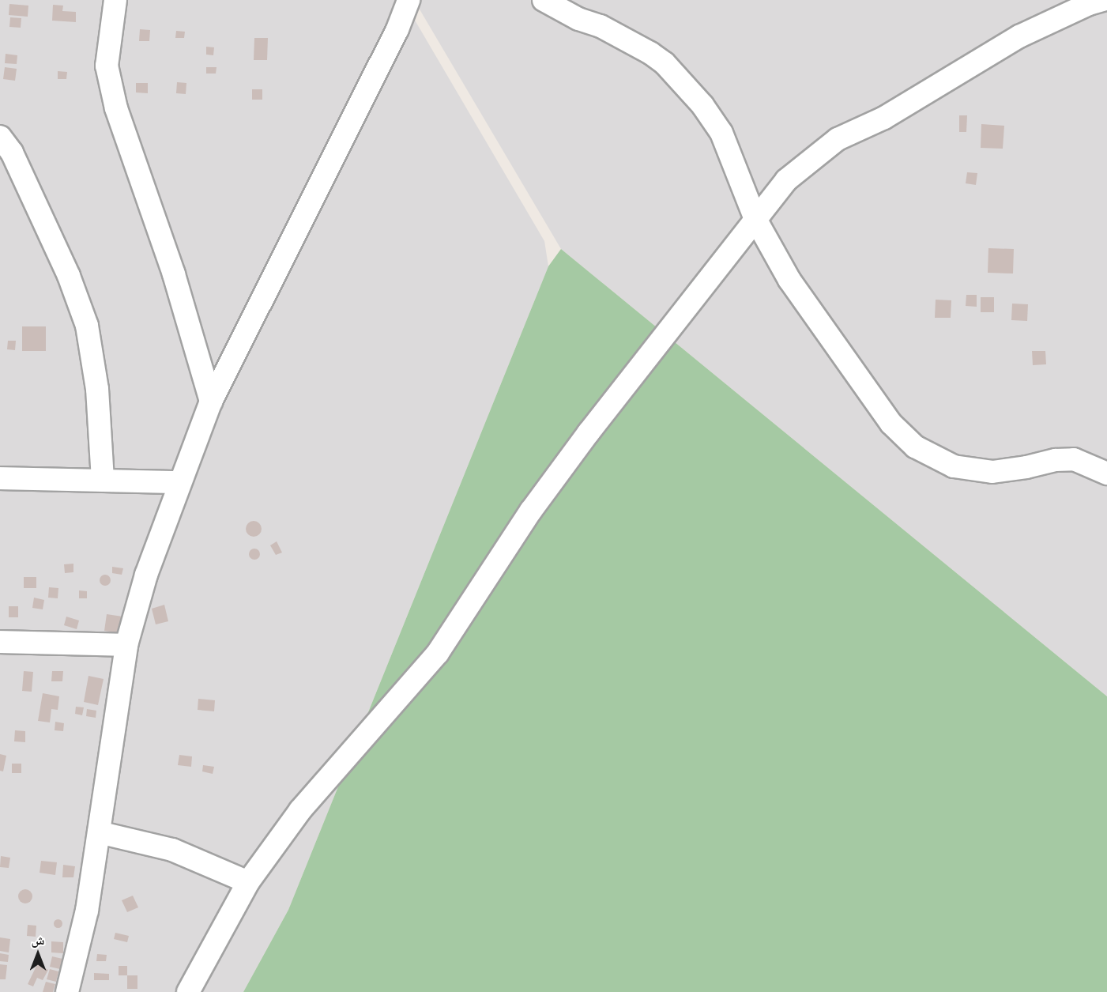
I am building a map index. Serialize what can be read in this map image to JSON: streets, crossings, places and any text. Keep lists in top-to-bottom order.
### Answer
{
  "north": "top"
}
